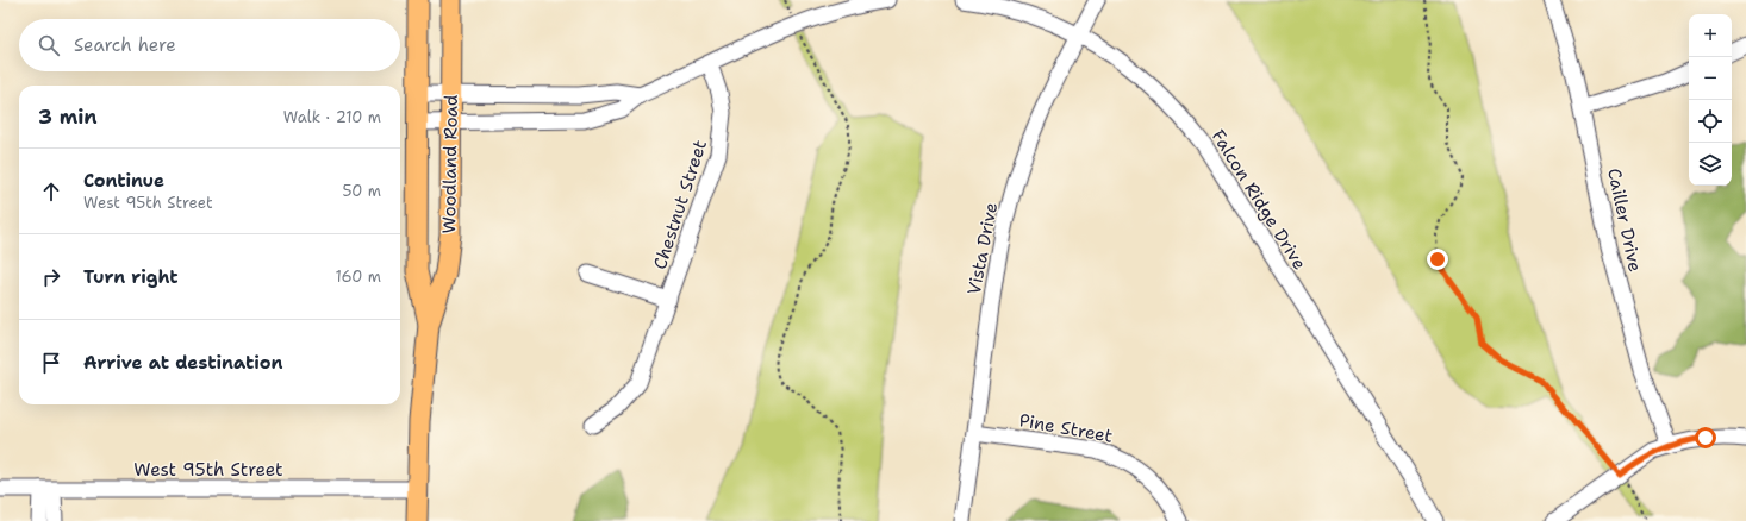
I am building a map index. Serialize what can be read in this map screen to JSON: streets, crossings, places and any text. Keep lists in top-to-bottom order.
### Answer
{
  "streets": {
    "main road": ["Woodland Road"],
    "street": [
      "Falcon Ridge Drive",
      "Chestnut Street",
      "Cailler Drive",
      "Vista Drive",
      "Pine Street",
      "West 95th Street"
    ]
  },
  "crossings": [
    ["Woodland Road", "West 95th Street"],
    ["Falcon Ridge Drive", "Vista Drive"],
    ["Vista Drive", "Pine Street"]
  ],
  "page": {
    "map_buttons": ["+", "−"],
    "search": "Search here",
    "heading": ["3 min", "Walk · 210 m"],
    "list": [
      ["Continue", "West 95th Street", "50 m"],
      ["Turn right", "160 m"],
      "Arrive at destination"
    ]
  }
}
